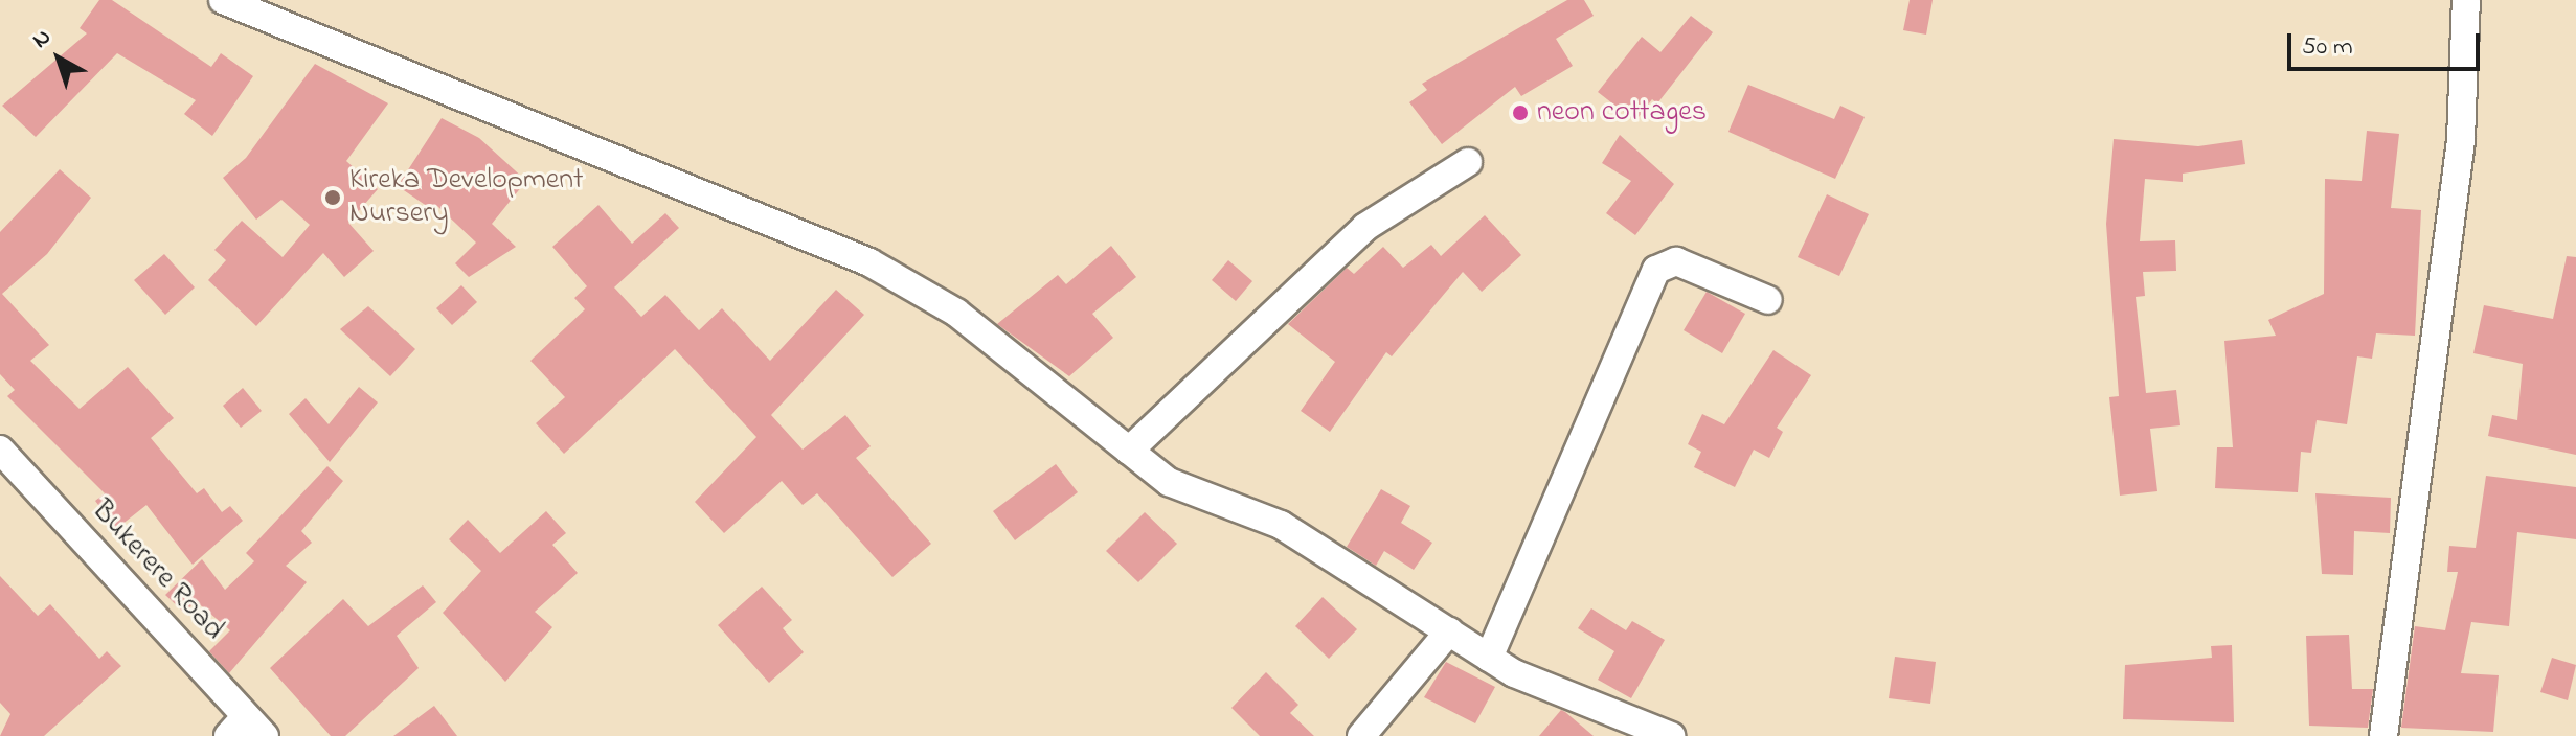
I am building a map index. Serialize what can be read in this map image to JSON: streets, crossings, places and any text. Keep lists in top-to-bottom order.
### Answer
{
  "streets": {
    "street": ["Bukerere Road"]
  },
  "places": ["neon cottages", "Kireka Development Nursery"],
  "scale_bar": "50 m",
  "north": "top left"
}
